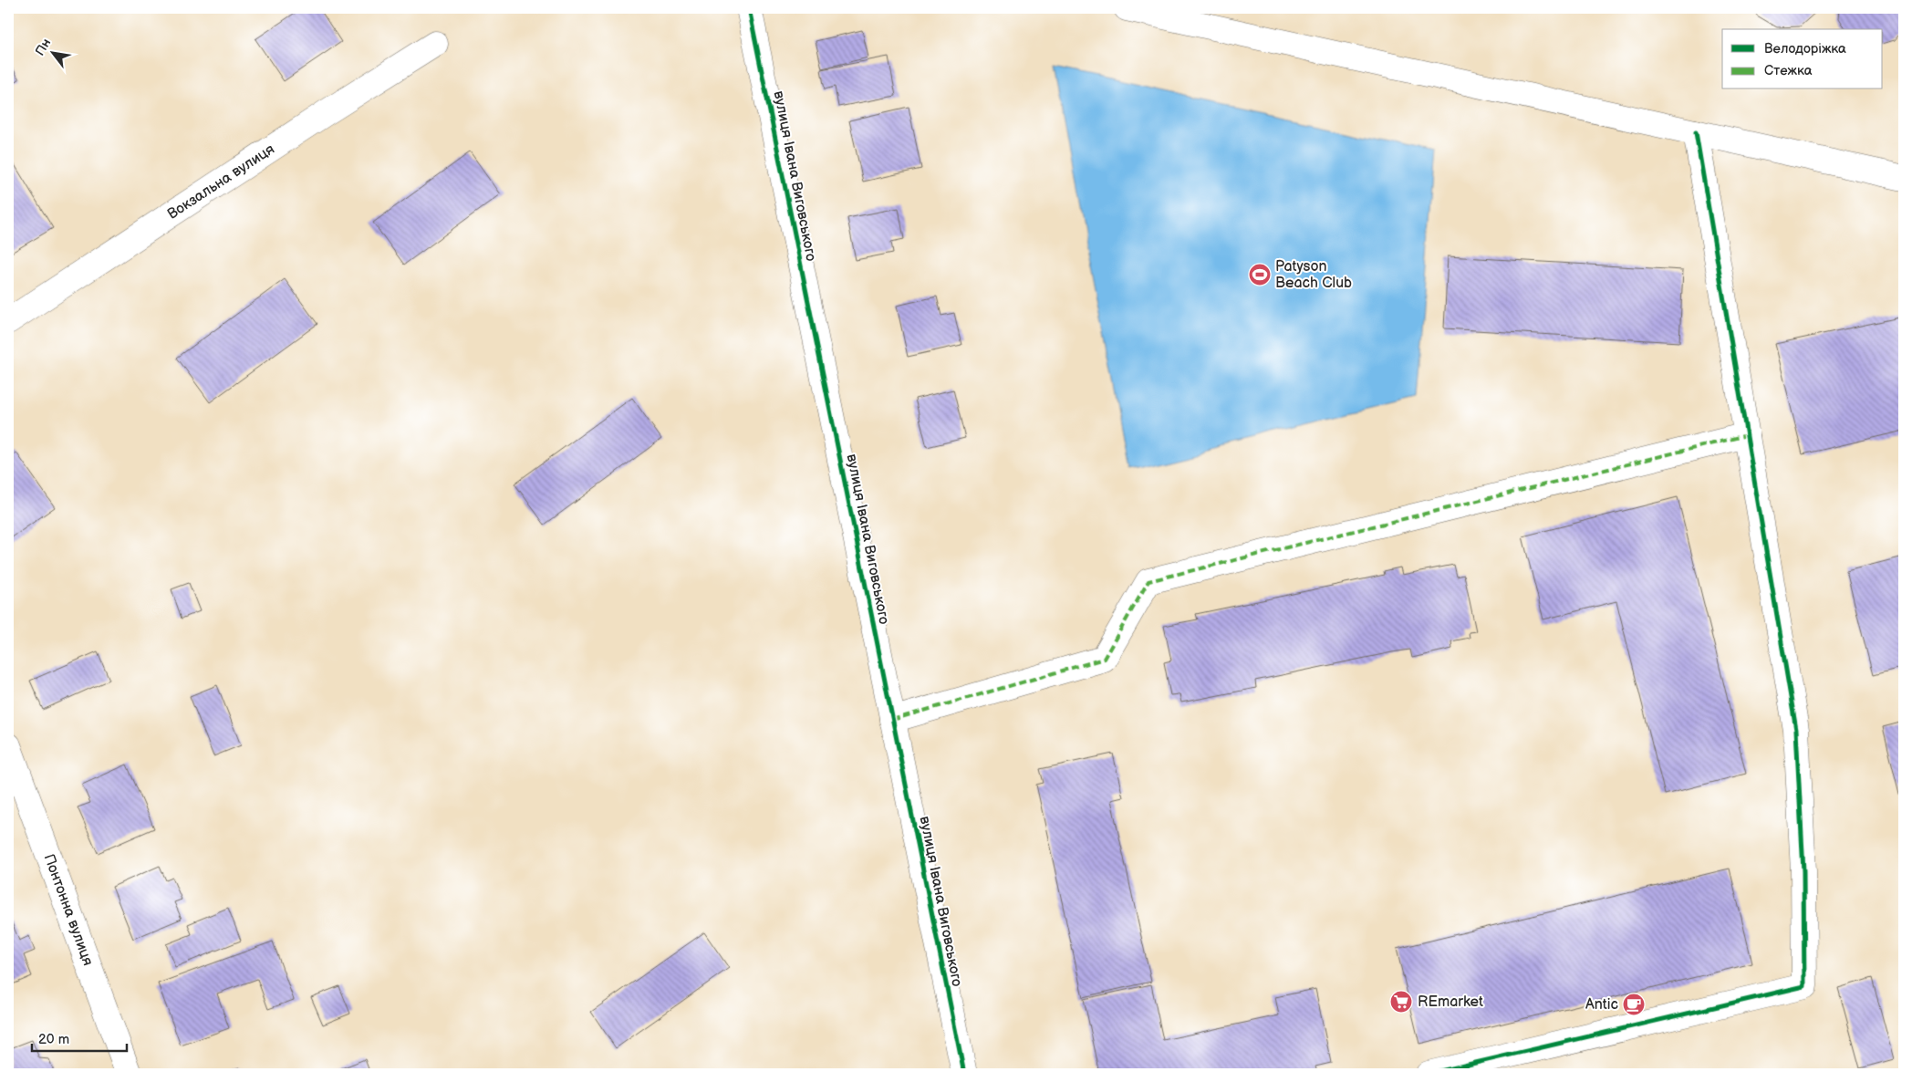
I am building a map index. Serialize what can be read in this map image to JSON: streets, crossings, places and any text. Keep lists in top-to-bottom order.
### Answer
{
  "streets": {
    "street": ["вулиця Івана Виговського", "Вокзальна вулиця", "Понтонна вулиця"]
  },
  "places": {
    "sports": ["Patyson Beach Club"],
    "supermarket": ["REmarket"],
    "cafe": ["Antic"]
  },
  "legend": ["Велодоріжка", "Стежка"],
  "scale_bar": "20 m",
  "north": "top left"
}
